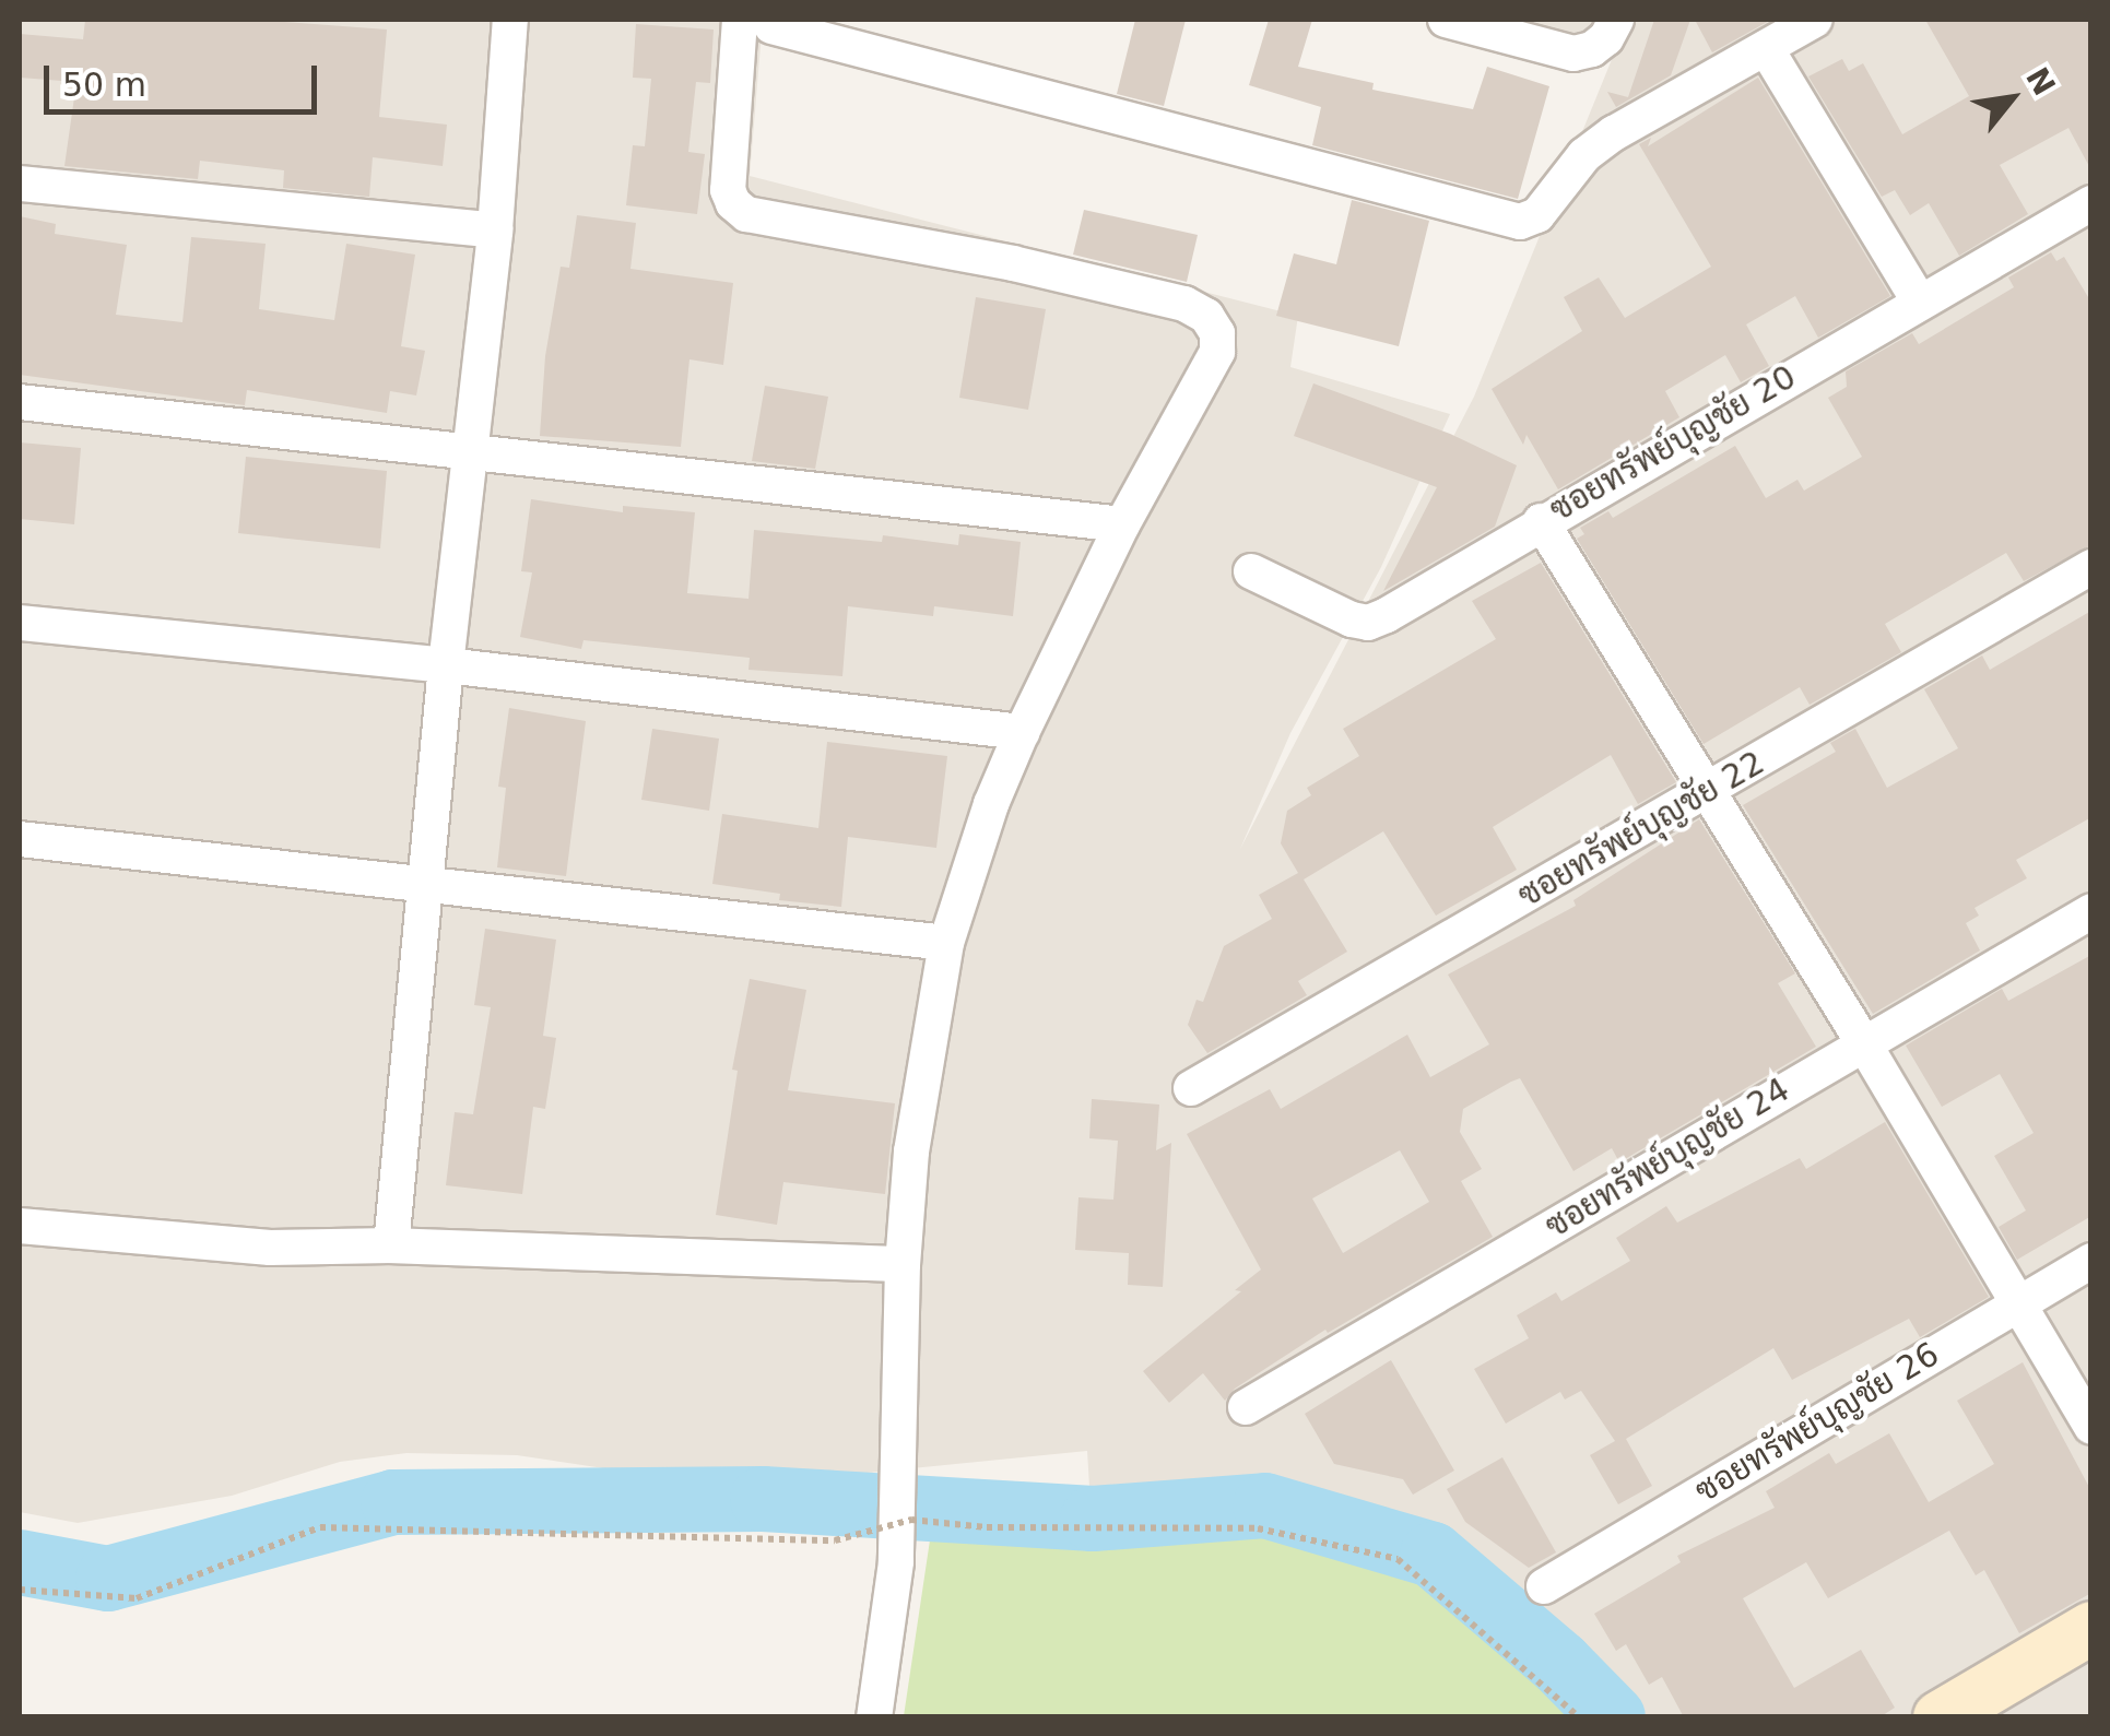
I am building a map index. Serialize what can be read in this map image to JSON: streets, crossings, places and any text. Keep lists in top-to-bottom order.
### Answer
{
  "streets": {
    "street": [
      "ซอยทรัพย์บุญชัย 20",
      "ซอยทรัพย์บุญชัย 22",
      "ซอยทรัพย์บุญชัย 24",
      "ซอยทรัพย์บุญชัย 26"
    ]
  },
  "scale_bar": "50 m",
  "north": "top right"
}
